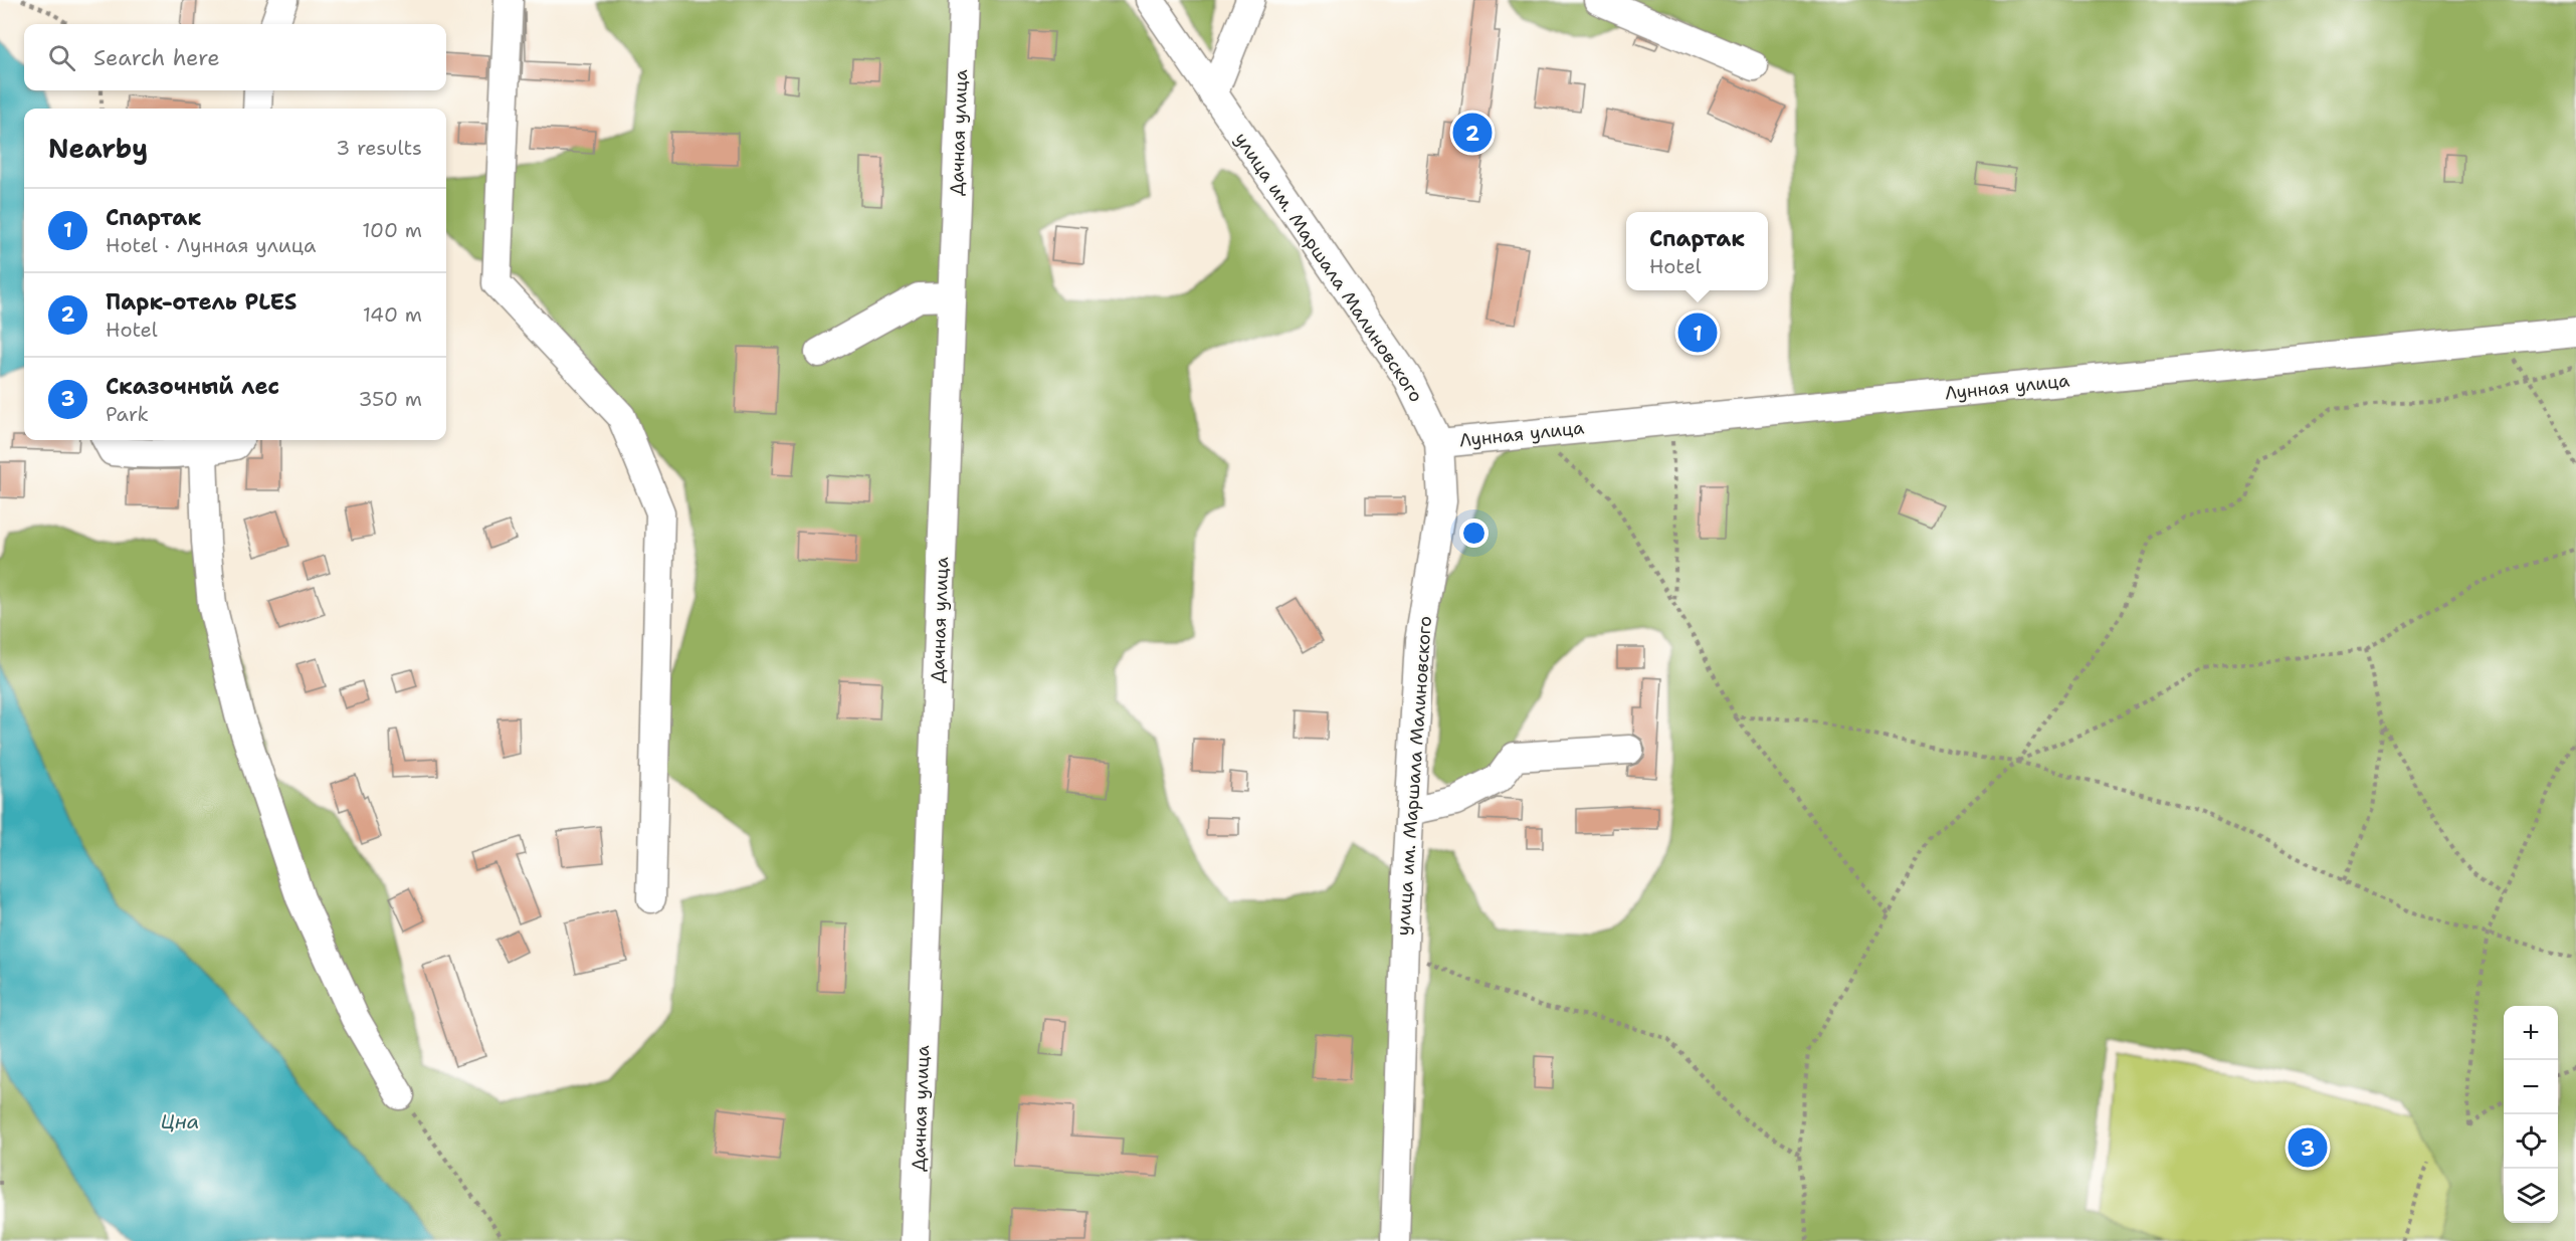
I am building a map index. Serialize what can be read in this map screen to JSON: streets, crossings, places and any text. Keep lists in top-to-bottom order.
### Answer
{
  "streets": {
    "street": ["Дачная улица", "улица им. Маршала Малиновского", "Лунная улица"]
  },
  "crossings": [
    ["улица им. Маршала Малиновского", "Лунная улица"]
  ],
  "water": ["Цна"],
  "page": {
    "search": "Search here",
    "heading": ["Nearby", "3 results"],
    "pins": ["2", "1", "3"],
    "list": [
      {
        "mark": "1",
        "name": "Спартак",
        "note": "Hotel · Лунная улица",
        "value": "100 m"
      },
      {
        "mark": "2",
        "name": "Парк-отель PLES",
        "note": "Hotel",
        "value": "140 m"
      },
      {
        "mark": "3",
        "name": "Сказочный лес",
        "note": "Park",
        "value": "350 m"
      }
    ],
    "popup": ["Спартак", "Hotel"],
    "map_buttons": ["+", "−"]
  }
}
